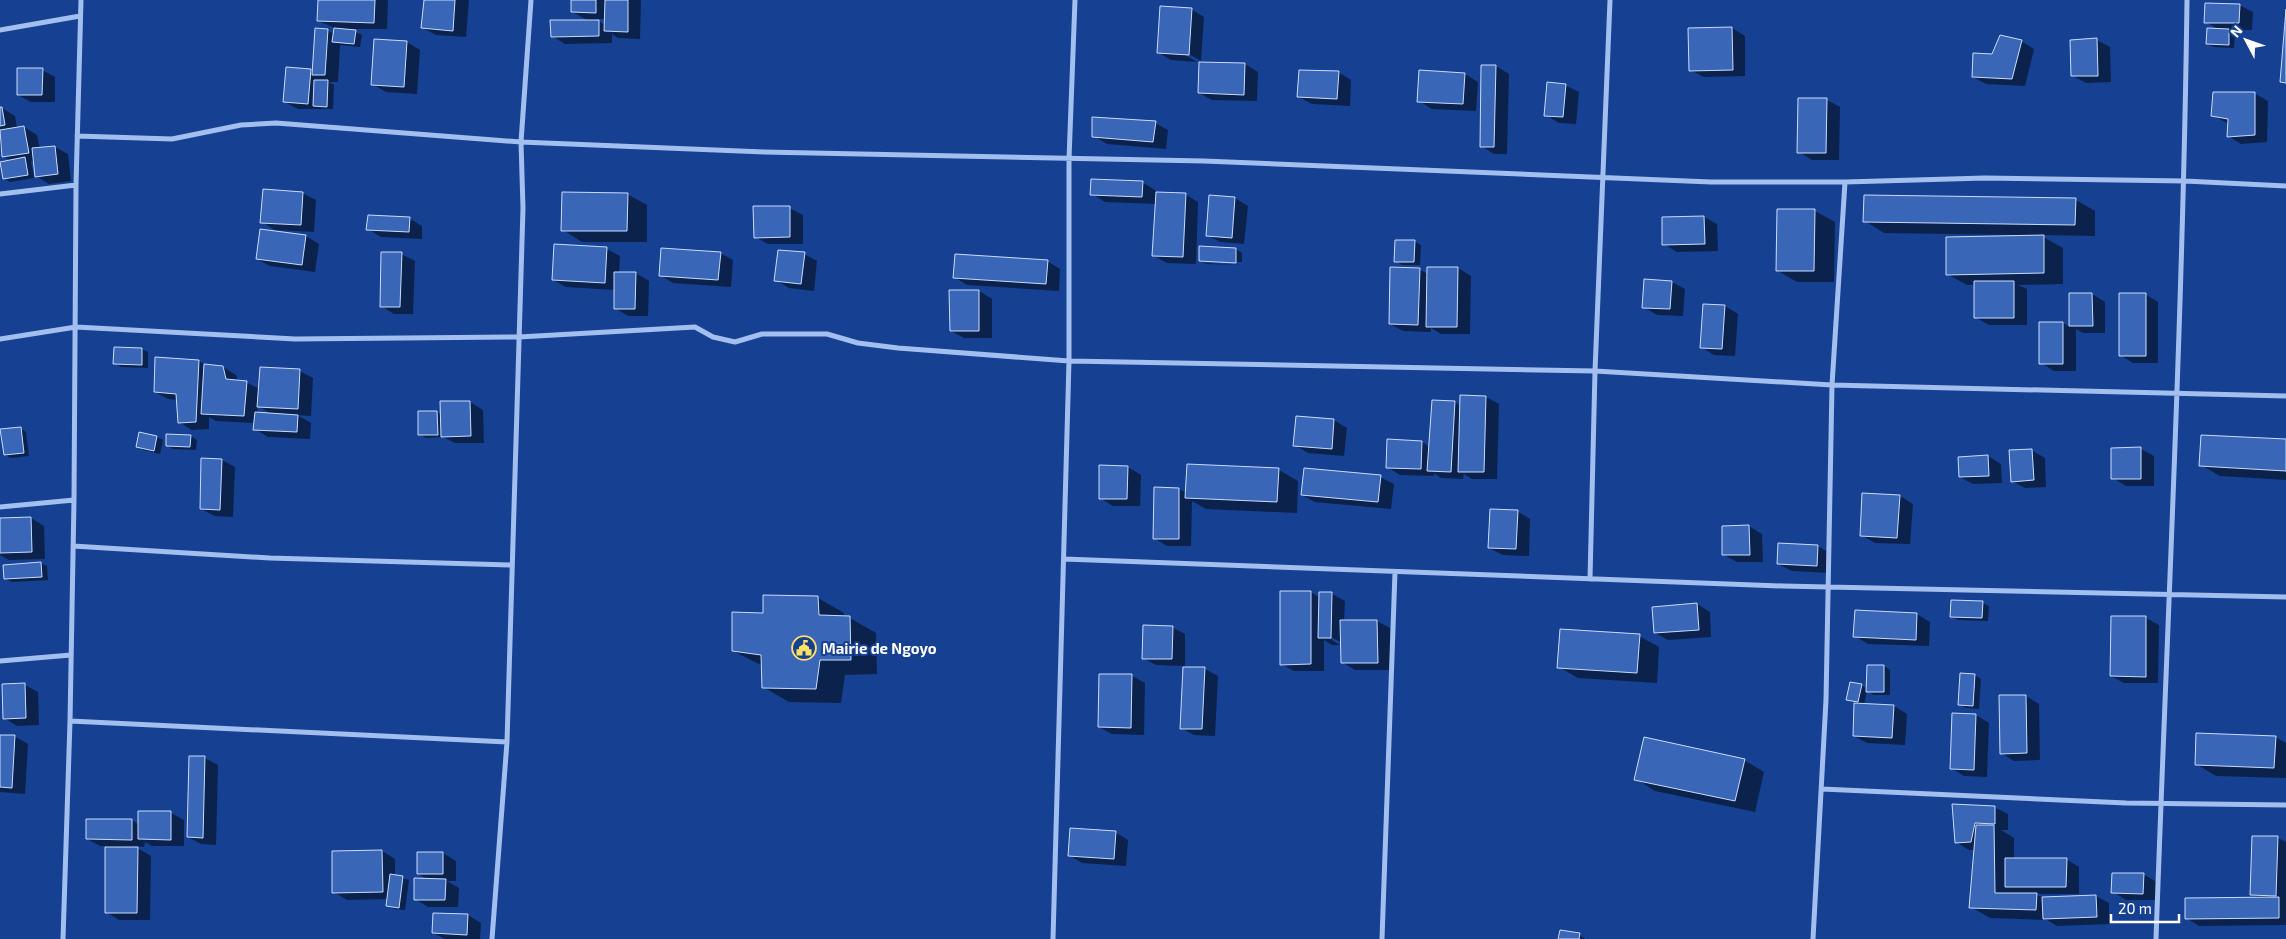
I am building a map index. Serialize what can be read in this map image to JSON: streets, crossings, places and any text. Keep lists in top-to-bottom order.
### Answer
{
  "places": {
    "public building": ["Mairie de Ngoyo"]
  },
  "scale_bar": "20 m",
  "north": "top left"
}
